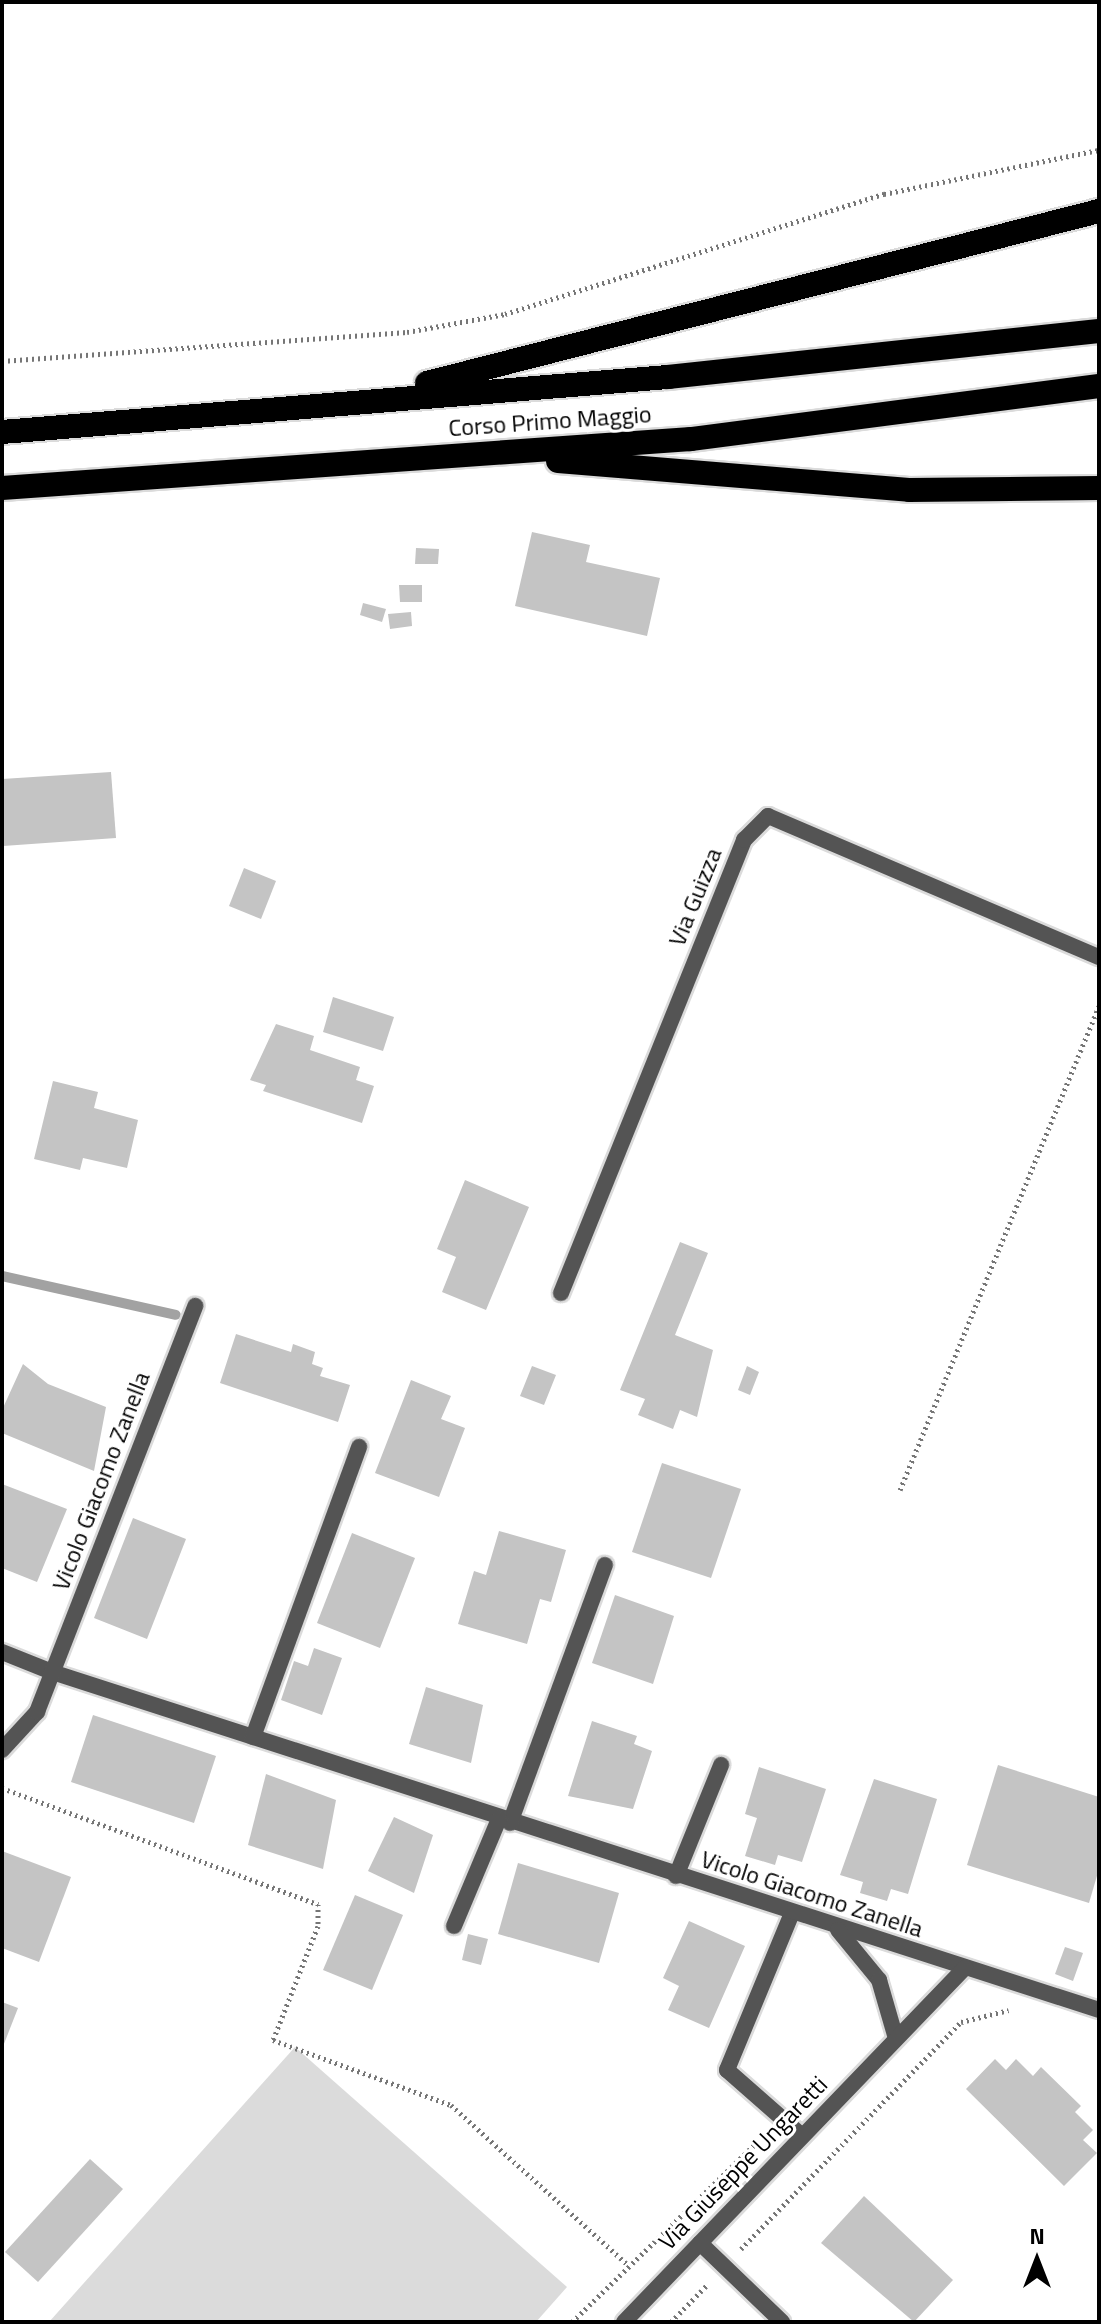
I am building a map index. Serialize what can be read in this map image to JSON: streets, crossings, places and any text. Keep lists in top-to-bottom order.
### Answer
{
  "streets": {
    "highway": ["Corso Primo Maggio"],
    "street": ["Via Guizza", "Vicolo Giacomo Zanella", "Via Giuseppe Ungaretti"]
  },
  "crossings": [
    ["Vicolo Giacomo Zanella", "Via Giuseppe Ungaretti"]
  ],
  "north": "top"
}
